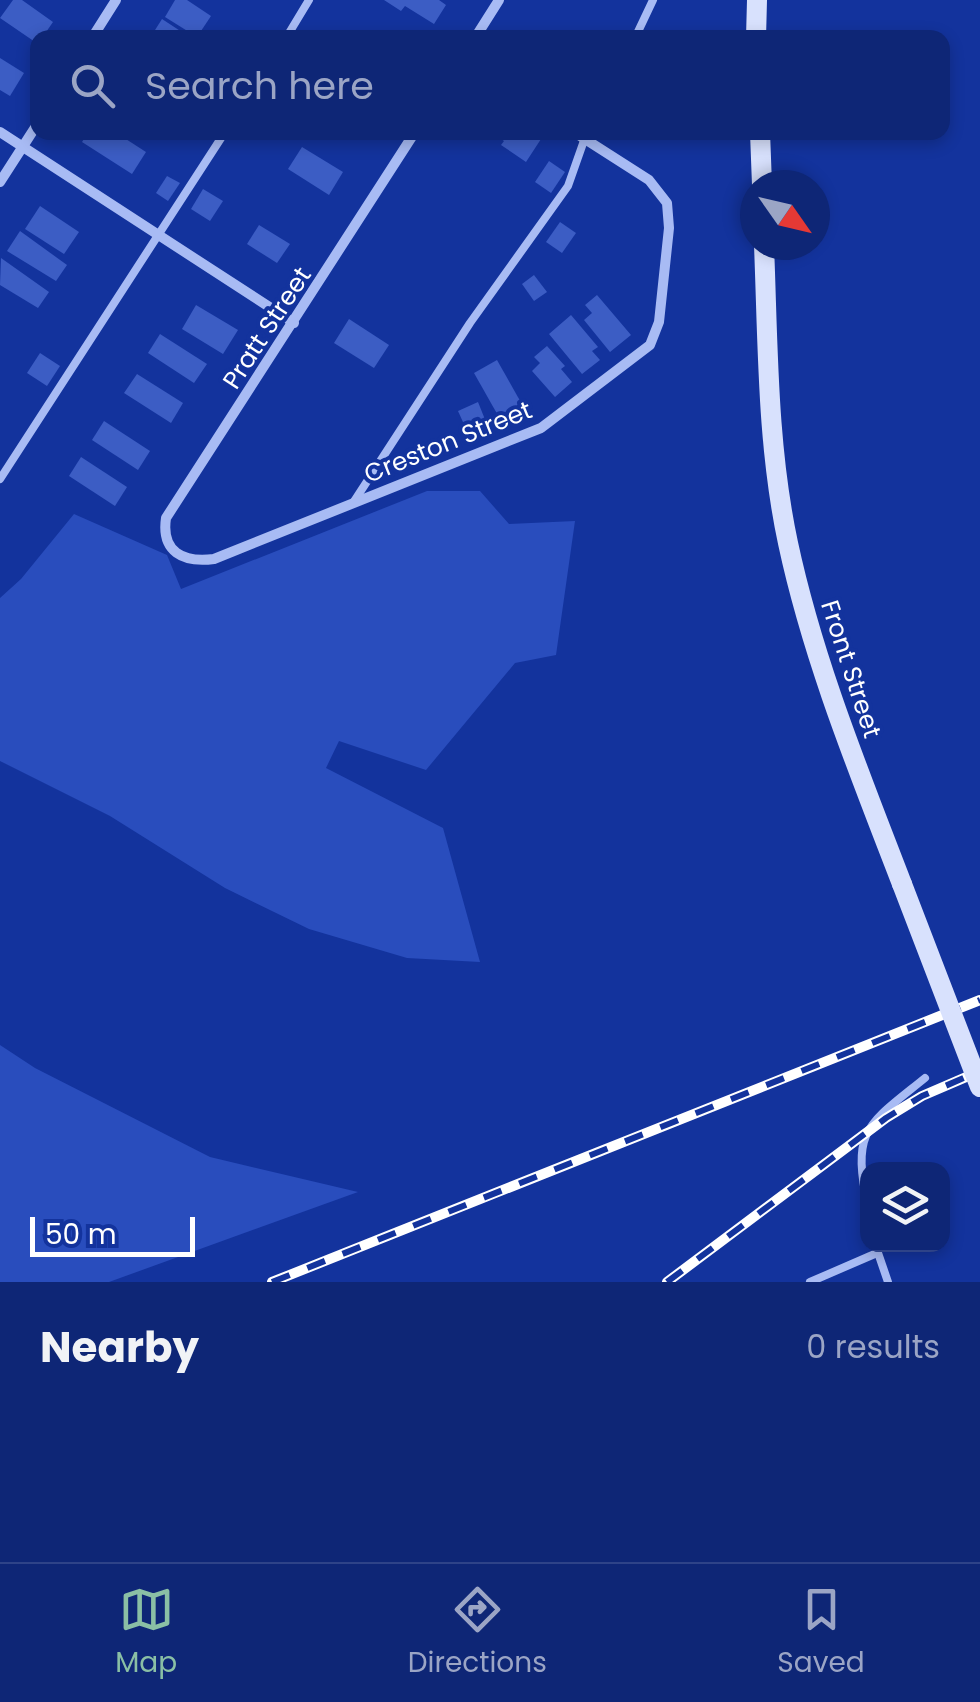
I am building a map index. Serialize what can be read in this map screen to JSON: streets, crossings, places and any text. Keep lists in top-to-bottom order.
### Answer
{
  "streets": {
    "street": ["Pratt Street", "Creston Street", "Front Street"]
  },
  "crossings": [
    ["Pratt Street", "Creston Street"]
  ],
  "scale_bar": "50 m",
  "north": "bottom right",
  "page": {
    "search": "Search here",
    "scale": "50 m",
    "heading": ["Nearby", "0 results"],
    "nav": ["Map", "Directions", "Saved"]
  }
}
